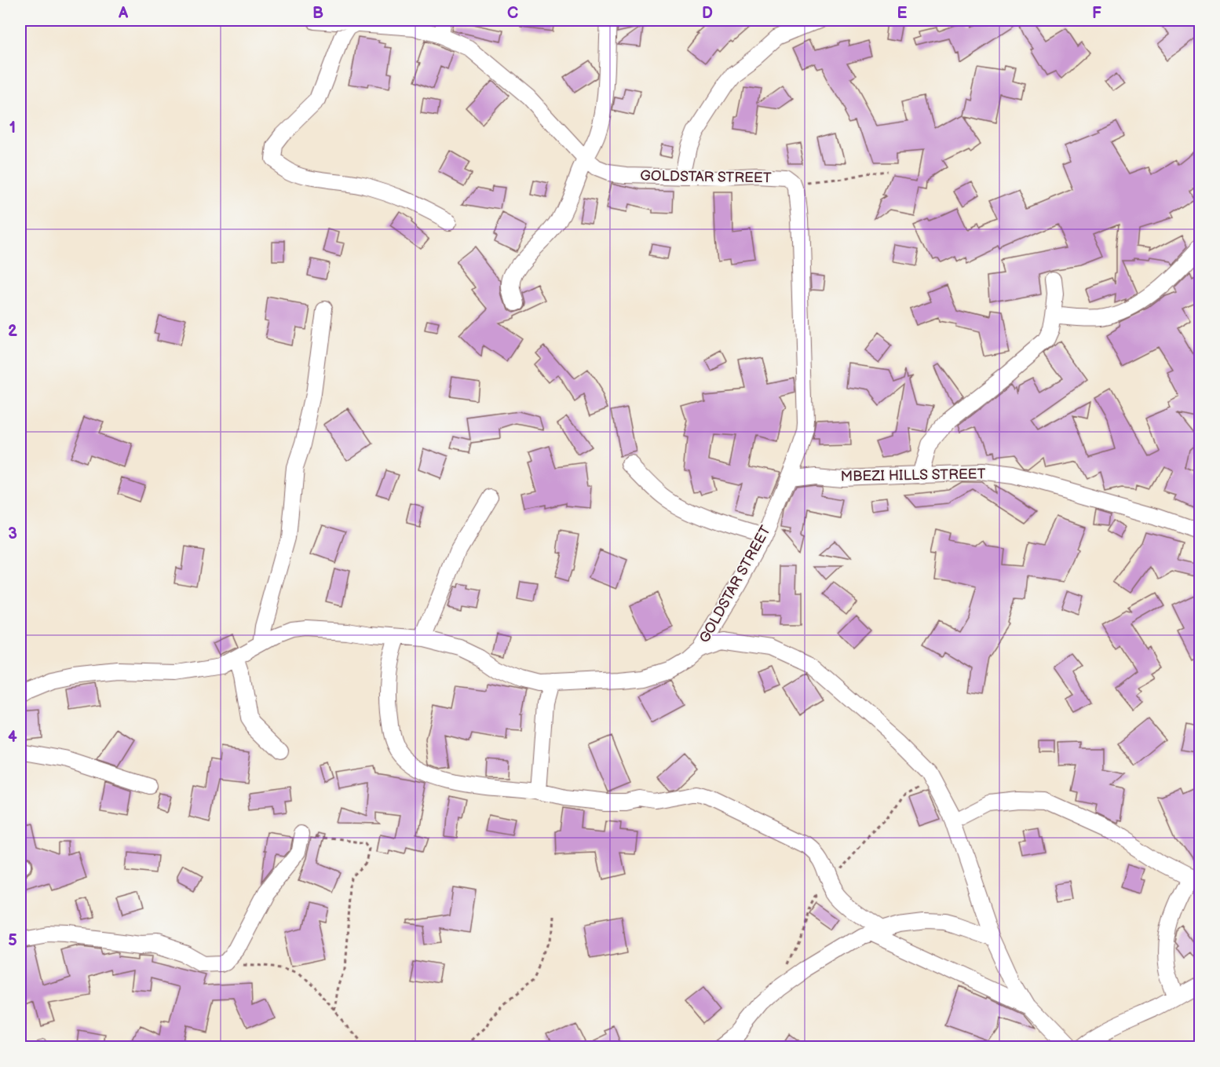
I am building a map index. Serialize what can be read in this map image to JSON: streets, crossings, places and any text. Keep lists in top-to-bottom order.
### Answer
{
  "streets": {
    "street": ["GOLDSTAR STREET", "MBEZI HILLS STREET"]
  },
  "crossings": [
    ["GOLDSTAR STREET", "MBEZI HILLS STREET"]
  ],
  "grid": {
    "columns": [
      "A",
      "B",
      "C",
      "D",
      "E",
      "F"
    ],
    "rows": [
      "1",
      "2",
      "3",
      "4",
      "5"
    ]
  }
}
